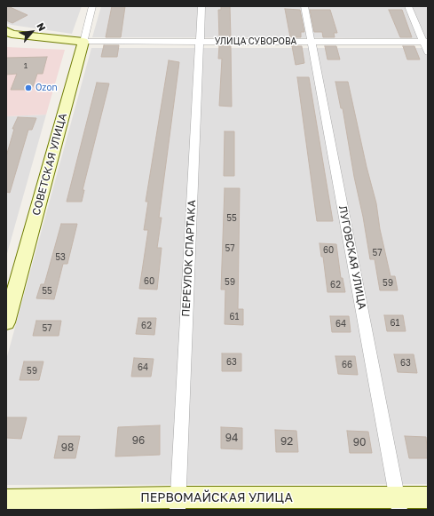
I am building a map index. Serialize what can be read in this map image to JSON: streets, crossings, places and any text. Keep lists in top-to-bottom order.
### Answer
{
  "streets": {
    "street": [
      "УЛИЦА СУВОРОВА",
      "СОВЕТСКАЯ УЛИЦА",
      "ЛУГОВСКАЯ УЛИЦА",
      "ПЕРЕУЛОК СПАРТАКА",
      "ПЕРВОМАЙСКАЯ УЛИЦА"
    ]
  },
  "crossings": [
    ["УЛИЦА СУВОРОВА", "СОВЕТСКАЯ УЛИЦА"],
    ["УЛИЦА СУВОРОВА", "ЛУГОВСКАЯ УЛИЦА"],
    ["УЛИЦА СУВОРОВА", "ПЕРЕУЛОК СПАРТАКА"],
    ["ЛУГОВСКАЯ УЛИЦА", "ПЕРВОМАЙСКАЯ УЛИЦА"],
    ["ПЕРЕУЛОК СПАРТАКА", "ПЕРВОМАЙСКАЯ УЛИЦА"]
  ],
  "places": ["Ozon"],
  "house_numbers": [
    "1",
    "55",
    "57",
    "60",
    "57",
    "53",
    "60",
    "59",
    "59",
    "62",
    "55",
    "61",
    "61",
    "64",
    "62",
    "57",
    "63",
    "63",
    "66",
    "64",
    "59",
    "94",
    "96",
    "92",
    "90",
    "98"
  ],
  "north": "top right"
}
